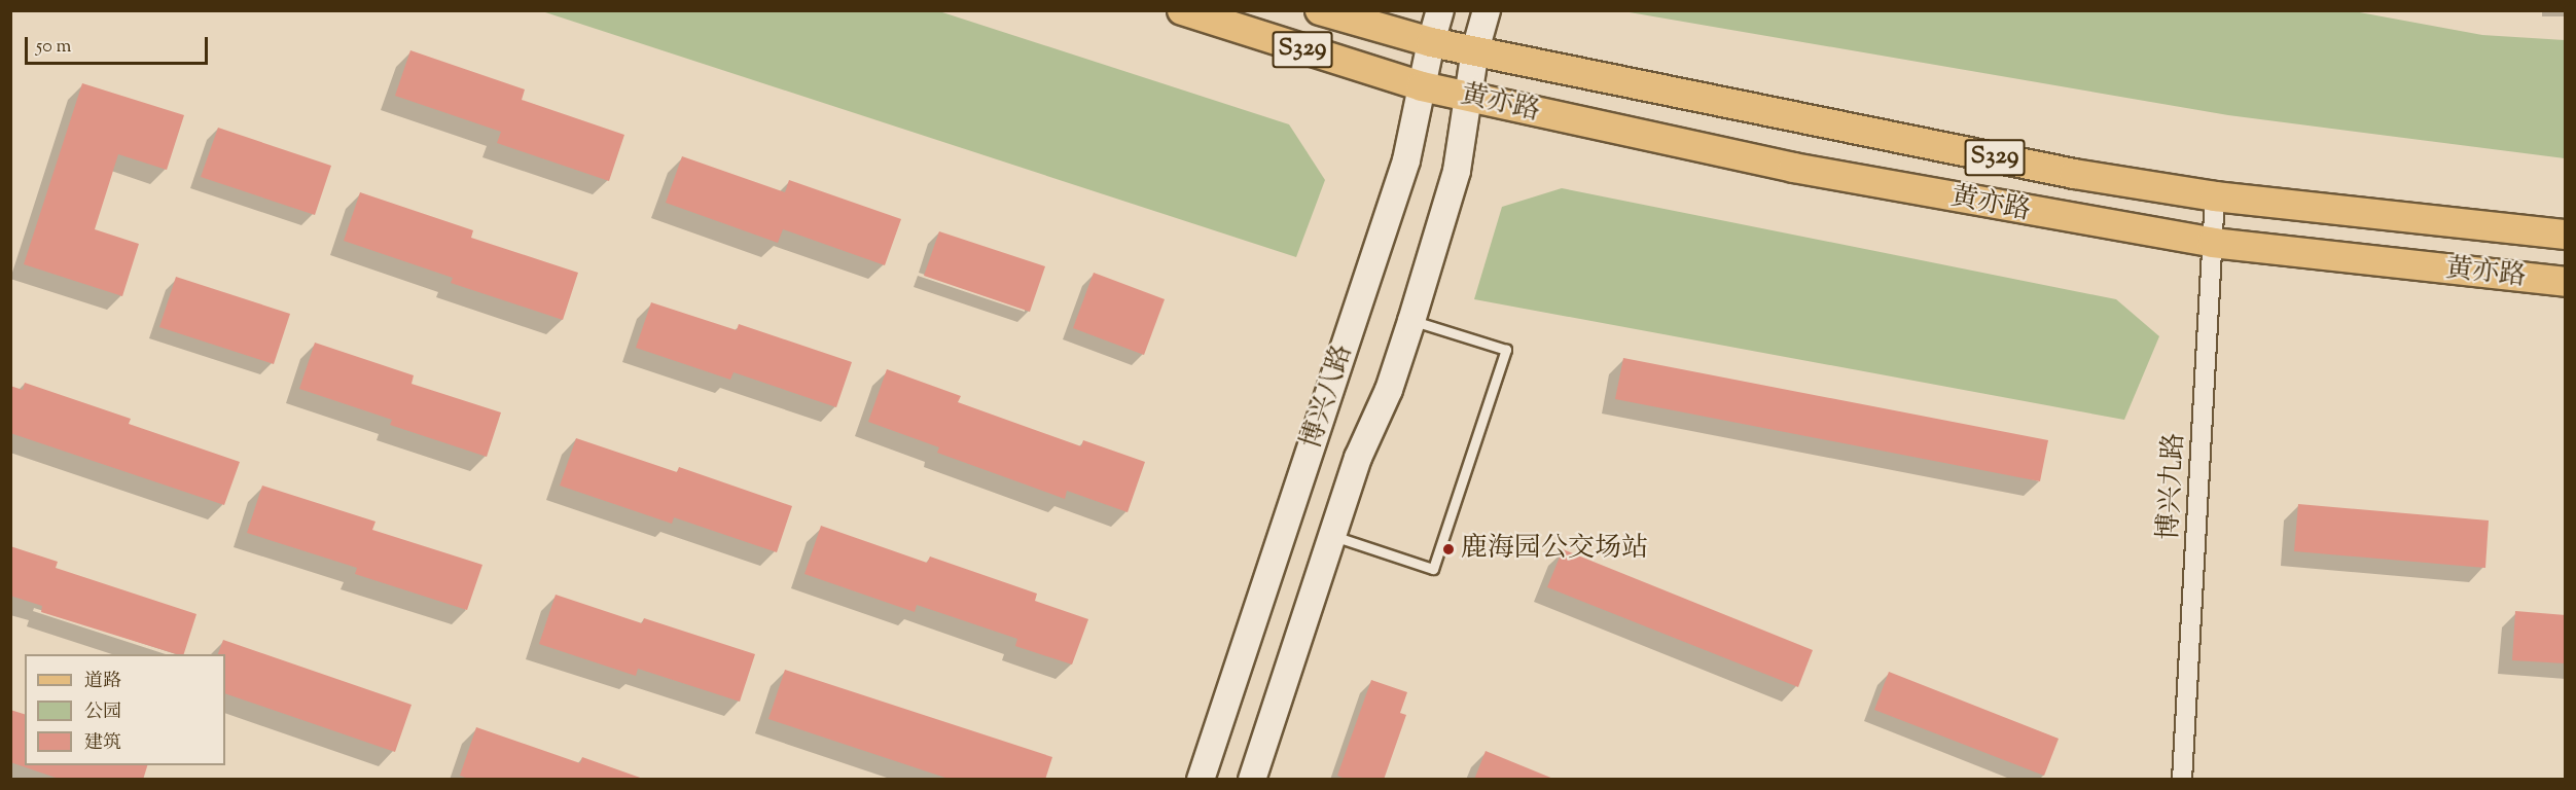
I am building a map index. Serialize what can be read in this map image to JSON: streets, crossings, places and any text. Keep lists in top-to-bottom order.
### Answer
{
  "streets": {
    "main road": ["S329", "黄亦路"],
    "street": ["博兴八路", "博兴九路"]
  },
  "crossings": [
    ["S329", "黄亦路"],
    ["S329", "博兴八路"],
    ["黄亦路", "博兴八路"],
    ["黄亦路", "博兴九路"]
  ],
  "places": ["鹿海园公交场站"],
  "legend": ["道路", "公园", "建筑"],
  "scale_bar": "50 m"
}
